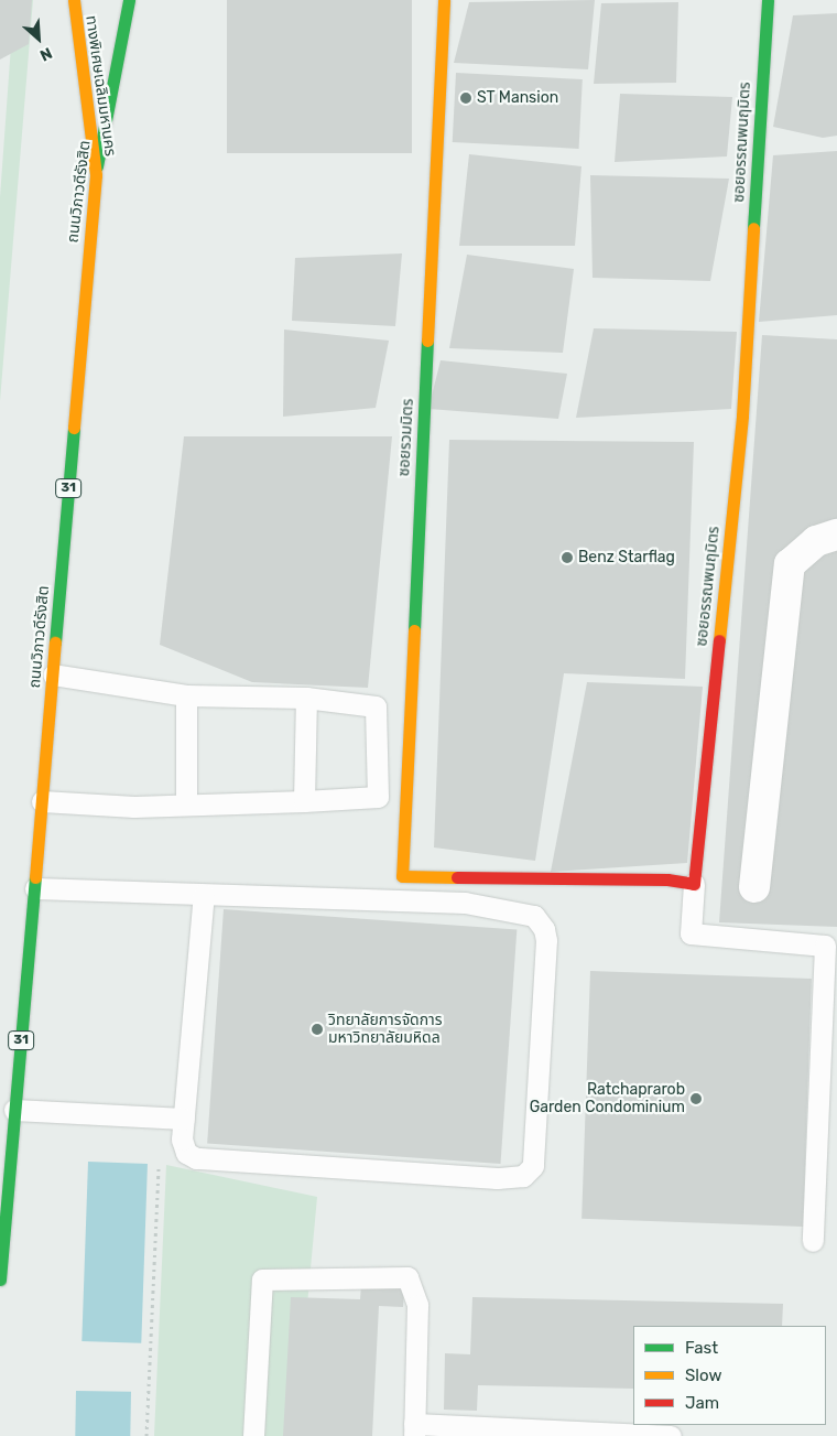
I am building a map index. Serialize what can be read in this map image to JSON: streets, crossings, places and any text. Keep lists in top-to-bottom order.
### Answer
{
  "streets": {
    "main road": [
      "ทางพิเศษเฉลิมมหานคร",
      "ซอยอรรณพนฤมิตร",
      "ถนนวิภาวดีรังสิต",
      "ซอยรวมมิตร",
      "31"
    ]
  },
  "crossings": [
    ["ทางพิเศษเฉลิมมหานคร", "ถนนวิภาวดีรังสิต"]
  ],
  "places": [
    "ST Mansion",
    "Benz Starflag",
    "วิทยาลัยการจัดการ มหาวิทยาลัยมหิดล",
    "Ratchaprarob Garden Condominium"
  ],
  "legend": ["Fast", "Slow", "Jam"],
  "north": "bottom right"
}
